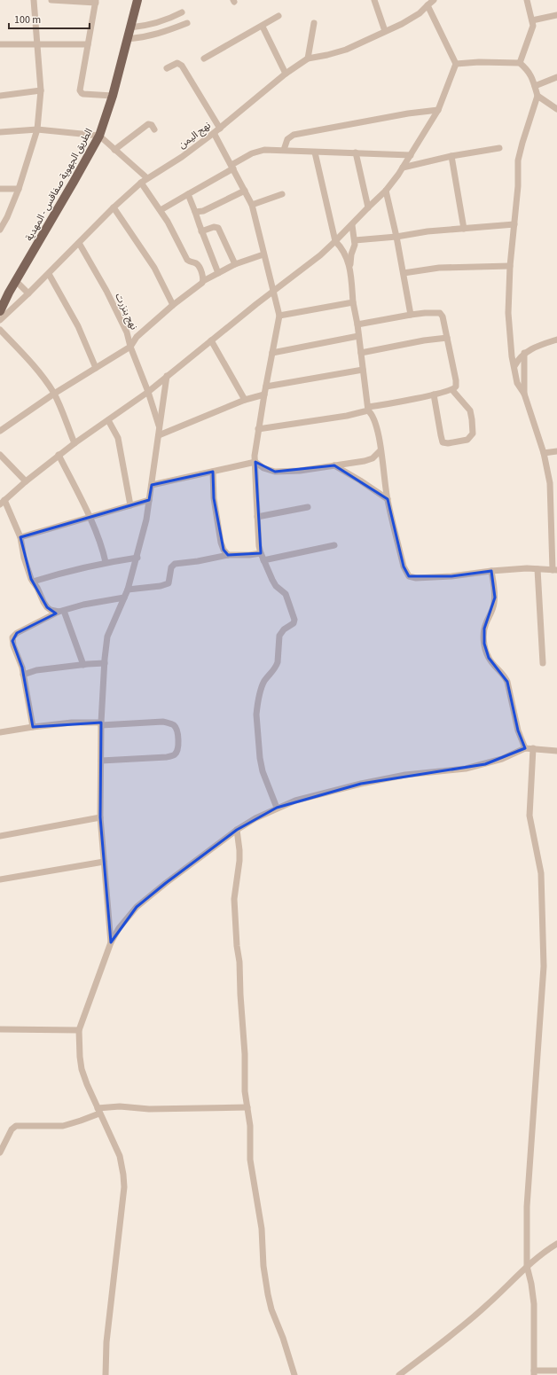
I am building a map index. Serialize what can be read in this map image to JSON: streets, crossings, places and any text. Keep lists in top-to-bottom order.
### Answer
{
  "streets": {
    "main road": ["الطريق الجهوية صفاقس - المهدية"],
    "street": ["نهج اليمن", "نهج بنزرت"]
  },
  "crossings": [
    ["نهج اليمن", "نهج بنزرت"]
  ],
  "scale_bar": "100 m"
}
